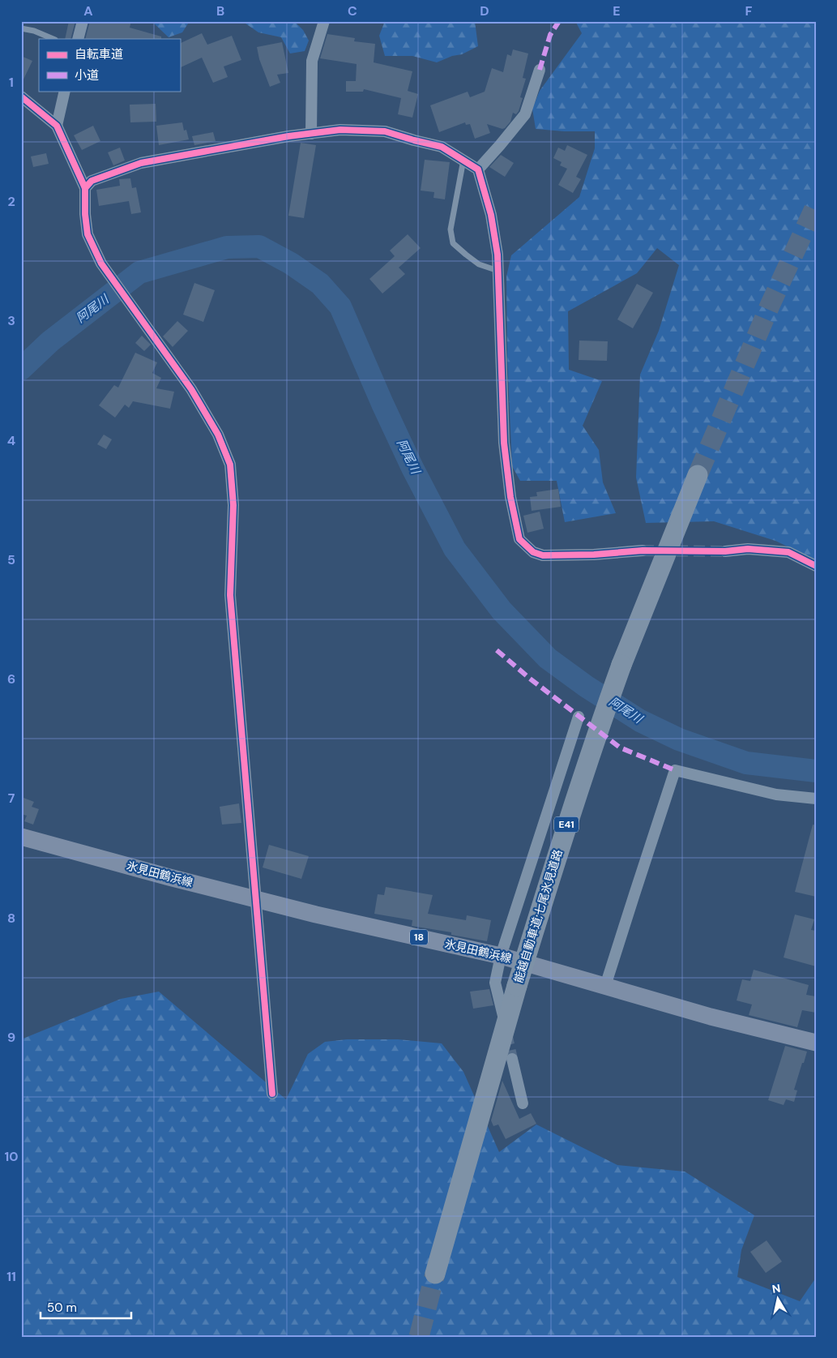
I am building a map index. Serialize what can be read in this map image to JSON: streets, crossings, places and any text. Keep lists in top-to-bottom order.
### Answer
{
  "streets": {
    "highway": ["E41", "能越自動車道;七尾氷見道路"],
    "main road": ["氷見田鶴浜線", "18"]
  },
  "water": ["阿尾川"],
  "legend": ["自転車道", "小道"],
  "scale_bar": "50 m",
  "north": "top",
  "grid": {
    "columns": [
      "A",
      "B",
      "C",
      "D",
      "E",
      "F"
    ],
    "rows": [
      "1",
      "2",
      "3",
      "4",
      "5",
      "6",
      "7",
      "8",
      "9",
      "10",
      "11"
    ]
  }
}
